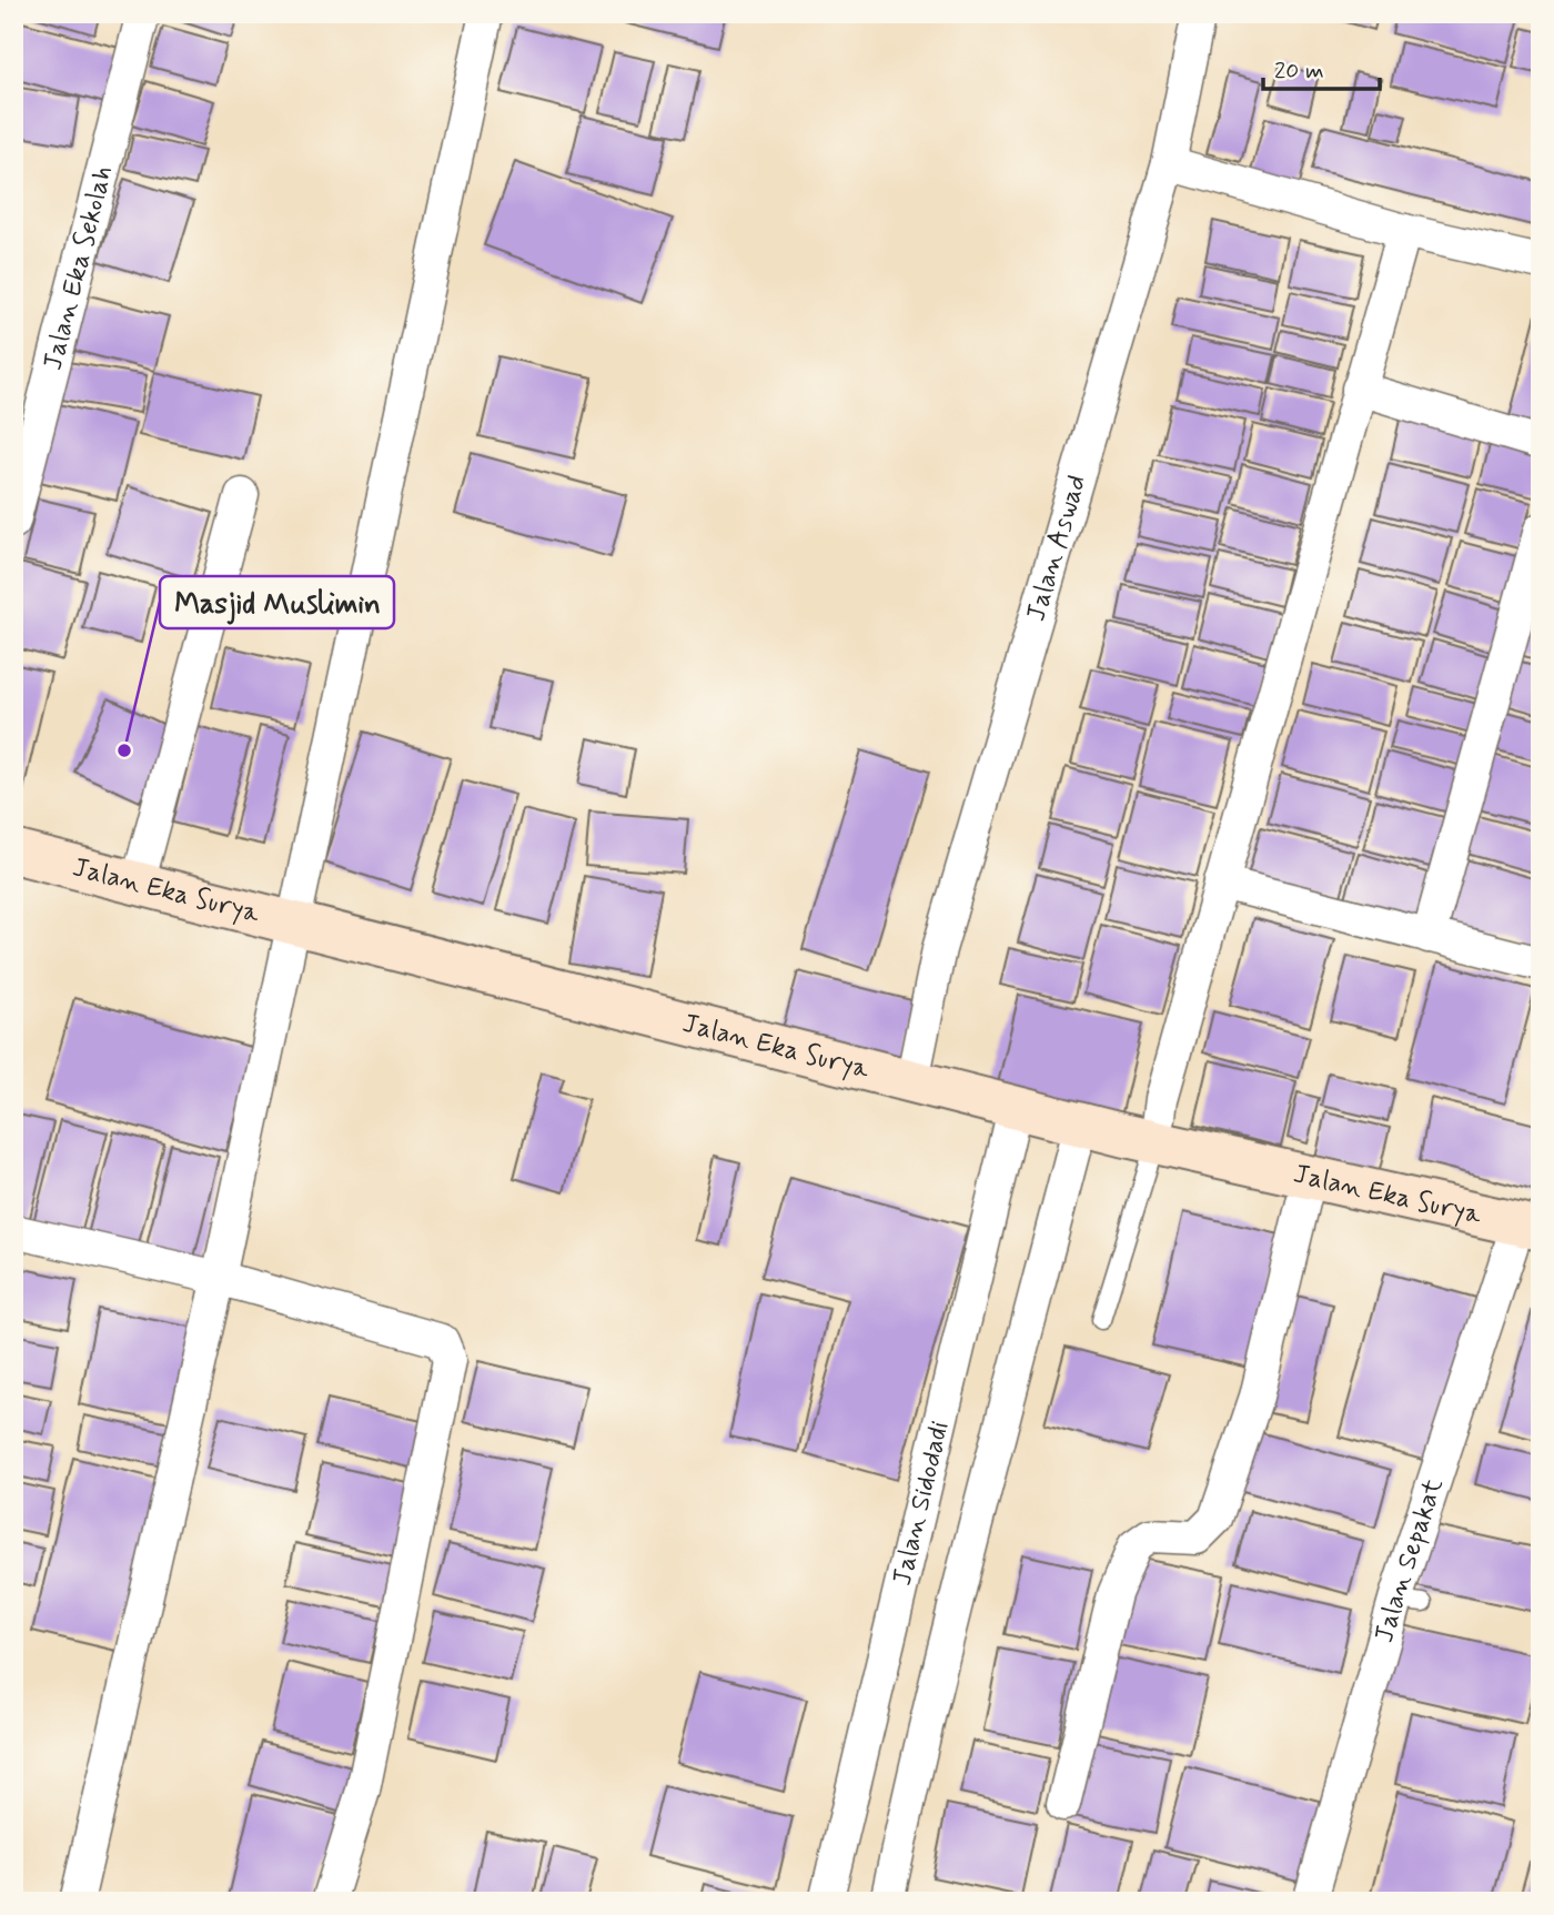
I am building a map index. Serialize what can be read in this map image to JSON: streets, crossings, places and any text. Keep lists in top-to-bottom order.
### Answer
{
  "streets": {
    "street": [
      "Jalan Eka Sekolah",
      "Jalan Aswad",
      "Jalan Eka Surya",
      "Jalan Sidodadi",
      "Jalan Sepakat"
    ]
  },
  "crossings": [
    ["Jalan Aswad", "Jalan Eka Surya"],
    ["Jalan Eka Surya", "Jalan Sidodadi"],
    ["Jalan Eka Surya", "Jalan Sepakat"]
  ],
  "places": ["Masjid Muslimin"],
  "scale_bar": "20 m"
}
